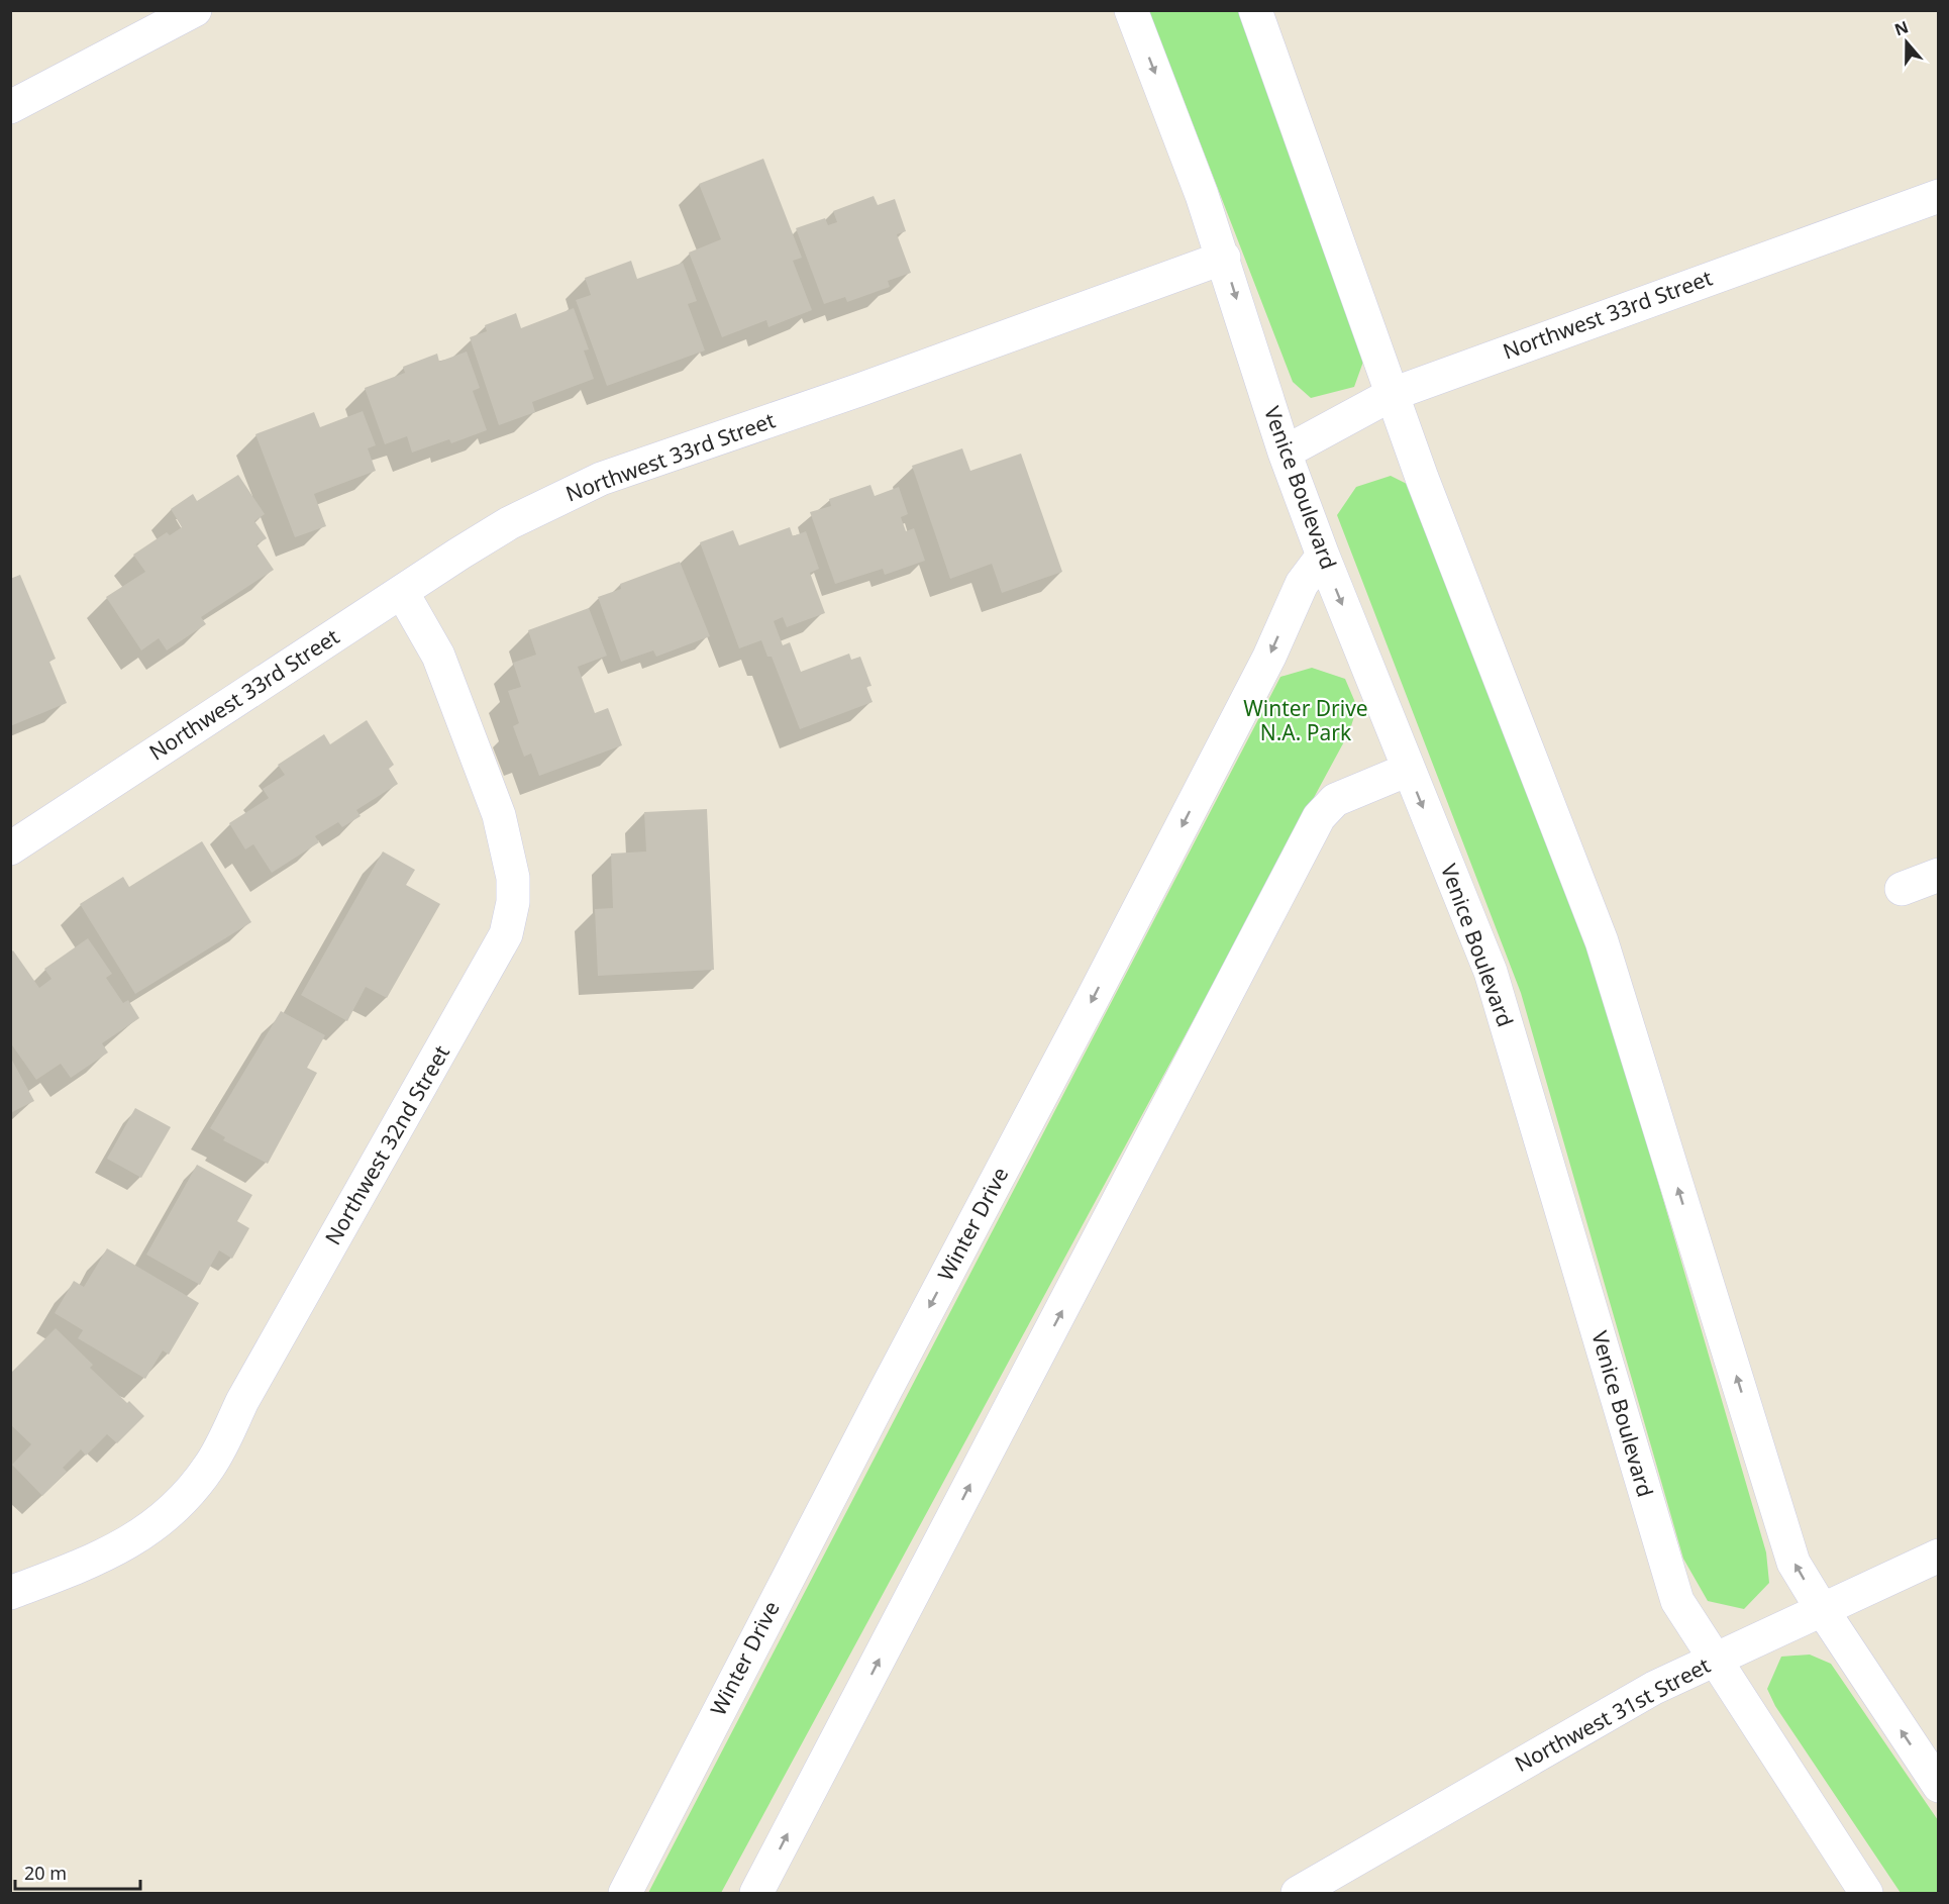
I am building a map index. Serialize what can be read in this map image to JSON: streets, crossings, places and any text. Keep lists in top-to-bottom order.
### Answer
{
  "streets": {
    "street": [
      "Northwest 33rd Street",
      "Venice Boulevard",
      "Northwest 32nd Street",
      "Winter Drive",
      "Northwest 31st Street"
    ]
  },
  "crossings": [
    ["Northwest 33rd Street", "Venice Boulevard"],
    ["Northwest 33rd Street", "Northwest 32nd Street"],
    ["Venice Boulevard", "Winter Drive"],
    ["Venice Boulevard", "Northwest 31st Street"]
  ],
  "parks": ["Winter Drive N.A. Park"],
  "scale_bar": "20 m",
  "north": "top"
}
